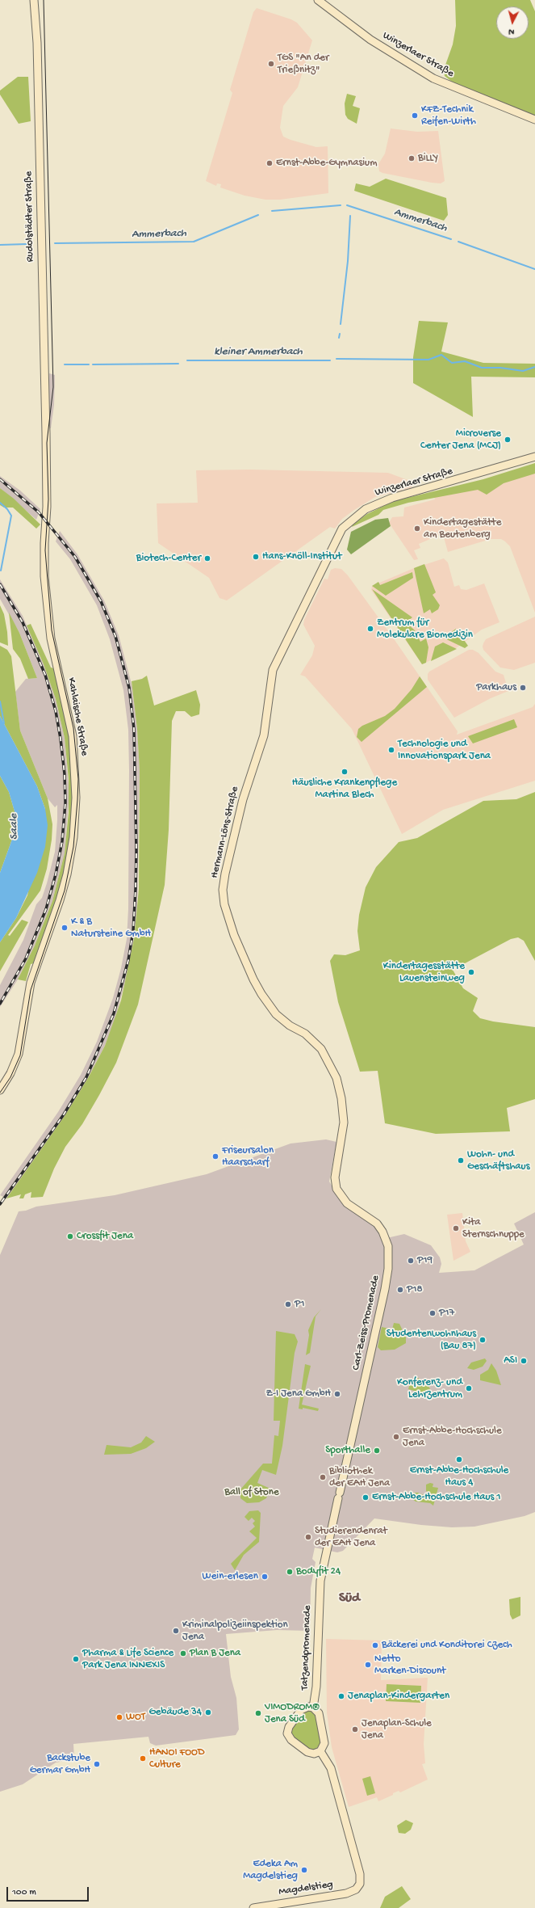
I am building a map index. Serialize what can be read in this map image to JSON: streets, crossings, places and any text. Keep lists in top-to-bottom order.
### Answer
{
  "streets": {
    "main road": [
      "Winzerlaer Straße",
      "Rudolstädter Straße",
      "Kahlaische Straße",
      "Hermann-Löns-Straße",
      "Carl-Zeiss-Promenade",
      "Tatzendpromenade",
      "Magdelstieg"
    ]
  },
  "crossings": [
    ["Winzerlaer Straße", "Hermann-Löns-Straße"],
    ["Rudolstädter Straße", "Kahlaische Straße"],
    ["Hermann-Löns-Straße", "Carl-Zeiss-Promenade"],
    ["Carl-Zeiss-Promenade", "Tatzendpromenade"],
    ["Tatzendpromenade", "Magdelstieg"]
  ],
  "districts": ["Süd"],
  "water": ["Ammerbach", "kleiner Ammerbach", "Saale"],
  "parks": ["Ball of Stone"],
  "places": [
    "TGS \"An der Trießnitz\"",
    "KFZ-Technik Reifen-Wirth",
    "BiLLY",
    "Ernst-Abbe-Gymnasium",
    "Microverse Center Jena (MCJ)",
    "Kindertagestätte am Beutenberg",
    "Hans-Knöll-Institut",
    "Biotech-Center",
    "Zentrum für Molekulare Biomedizin",
    "Parkhaus",
    "Technologie und Innovationspark Jena",
    "Häusliche Krankenpflege Martina Blech",
    "K & B Natursteine GmbH",
    "Kindertagesstätte Lauensteinweg",
    "Friseursalon Haarscharf",
    "Wohn- und Geschäftshaus",
    "Kita Sternschnuppe",
    "Crossfit Jena",
    "P19",
    "P18",
    "P1",
    "P17",
    "Studentenwohnhaus (Bau 87)",
    "ASI",
    "Konferenz- und Lehrzentrum",
    "Z-I Jena GmbH",
    "Ernst-Abbe-Hochschule Jena",
    "Sporthalle",
    "Ernst-Abbe-Hochschule Haus 4",
    "Bibliothek der EAH Jena",
    "Ernst-Abbe-Hochschule Haus 1",
    "Studierendenrat der EAH Jena",
    "Bodyfit 24",
    "Wein-erlesen",
    "Kriminalpolizeiinspektion Jena",
    "Bäckerei und Konditorei Czech",
    "Plan B Jena",
    "Pharma & Life Science Park Jena INNEXIS",
    "Netto Marken-Discount",
    "Jenaplan-Kindergarten",
    "Gebäude 34",
    "VIMODROM® Jena Süd",
    "WOT",
    "Jenaplan-Schule Jena",
    "HANOI FOOD Culture",
    "Backstube Germar GmbH",
    "Edeka Am Magdelstieg"
  ],
  "scale_bar": "100 m",
  "north": "bottom"
}
